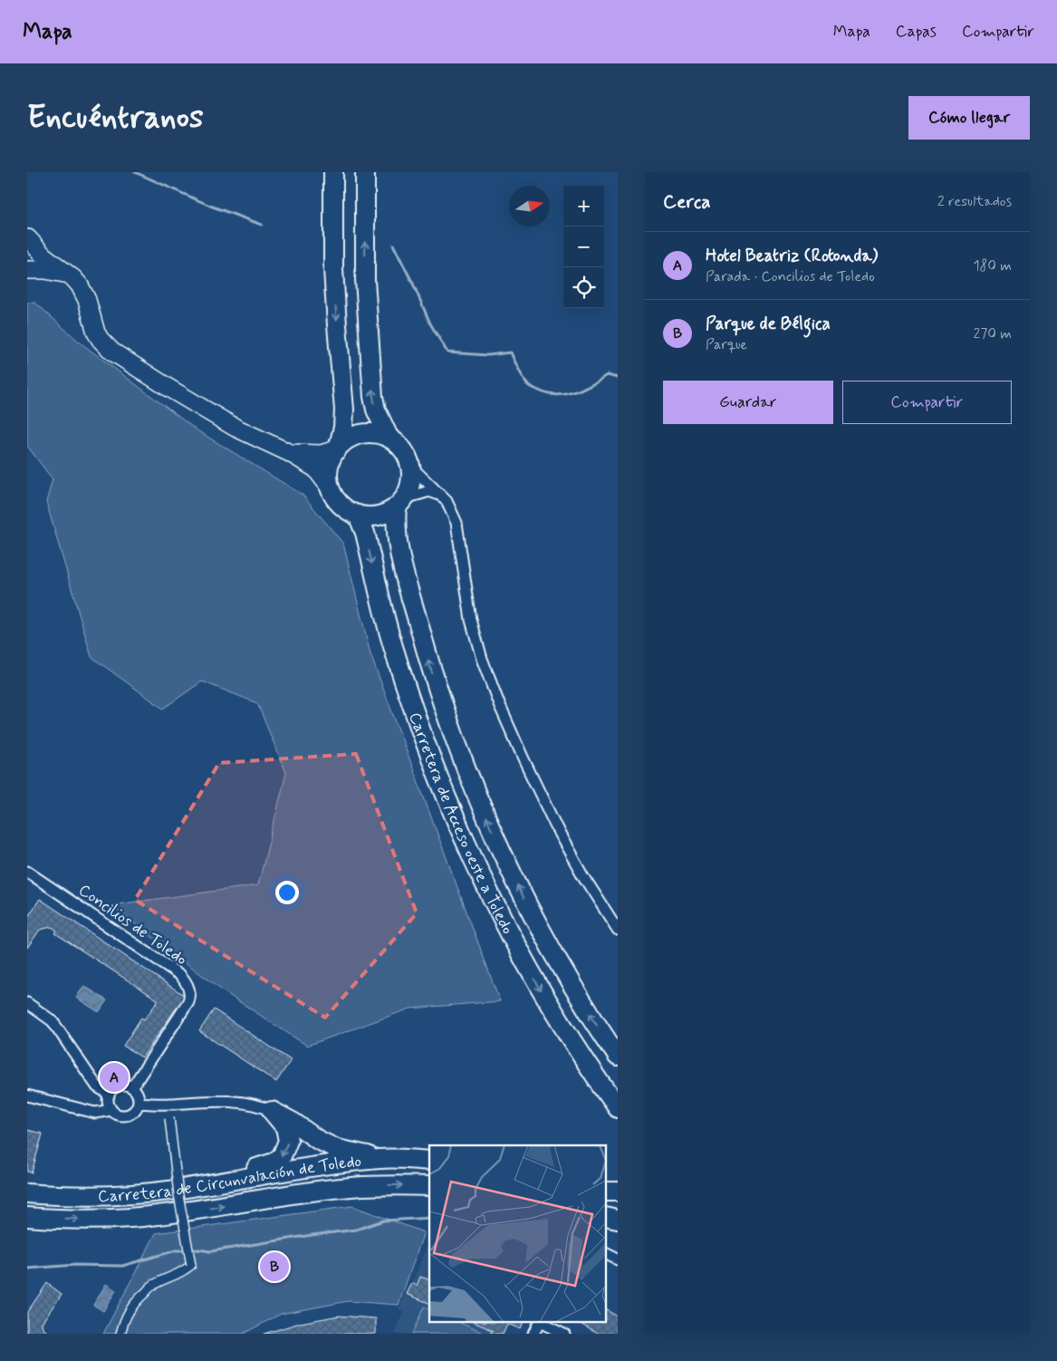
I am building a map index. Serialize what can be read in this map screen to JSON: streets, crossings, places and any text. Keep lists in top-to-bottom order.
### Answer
{
  "streets": {
    "highway": ["Carretera de Acceso oeste a Toledo", "Carretera de Circunvalación de Toledo"],
    "street": ["Concilios de Toledo"]
  },
  "north": "right",
  "page": {
    "header": "Mapa",
    "nav": ["Mapa", "Capas", "Compartir"],
    "buttons": [
      "Cómo llegar",
      ["Guardar", "Compartir"]
    ],
    "title": "Encuéntranos",
    "heading": ["Cerca", "2 resultados"],
    "map_buttons": ["+", "−"],
    "list": [
      {
        "mark": "A",
        "name": "Hotel Beatriz (Rotonda)",
        "note": "Parada · Concilios de Toledo",
        "value": "180 m"
      },
      {
        "mark": "B",
        "name": "Parque de Bélgica",
        "note": "Parque",
        "value": "270 m"
      }
    ],
    "pins": ["A", "B"]
  }
}
